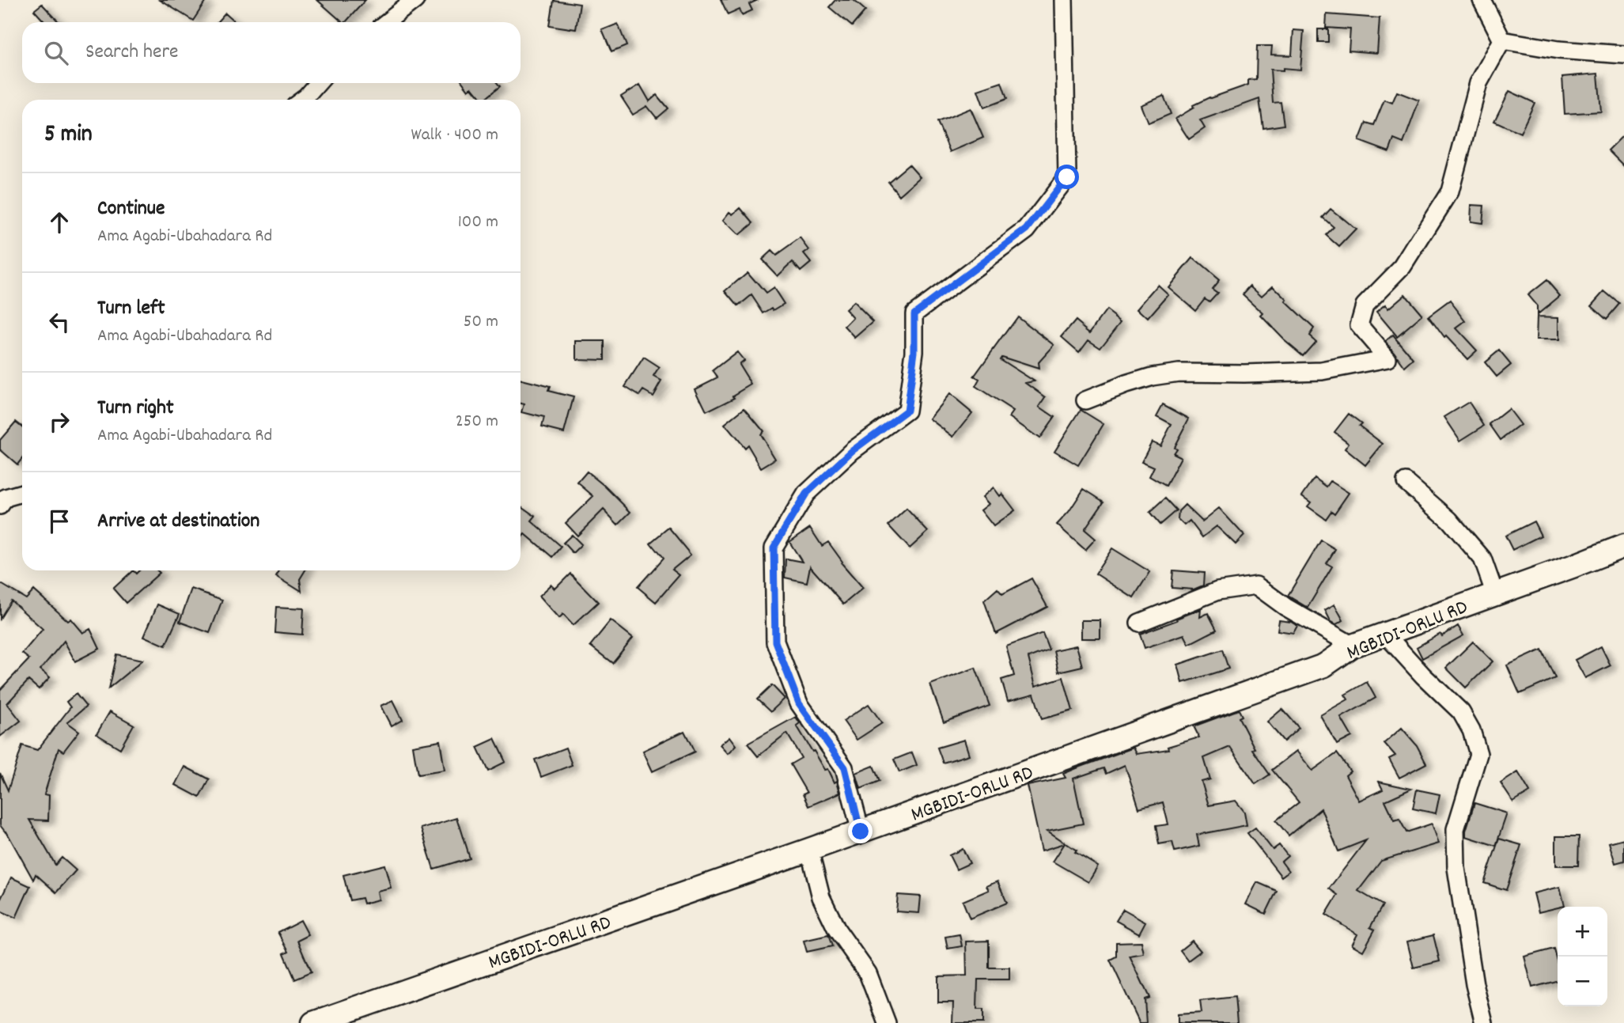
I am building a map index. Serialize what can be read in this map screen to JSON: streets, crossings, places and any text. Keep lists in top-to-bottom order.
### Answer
{
  "streets": {
    "main road": ["MGBIDI-ORLU RD"]
  },
  "page": {
    "search": "Search here",
    "heading": ["5 min", "Walk · 400 m"],
    "list": [
      ["Continue", "Ama Agabi-Ubahadara Rd", "100 m"],
      ["Turn left", "Ama Agabi-Ubahadara Rd", "50 m"],
      ["Turn right", "Ama Agabi-Ubahadara Rd", "250 m"],
      "Arrive at destination"
    ],
    "map_buttons": ["+", "−"]
  }
}
